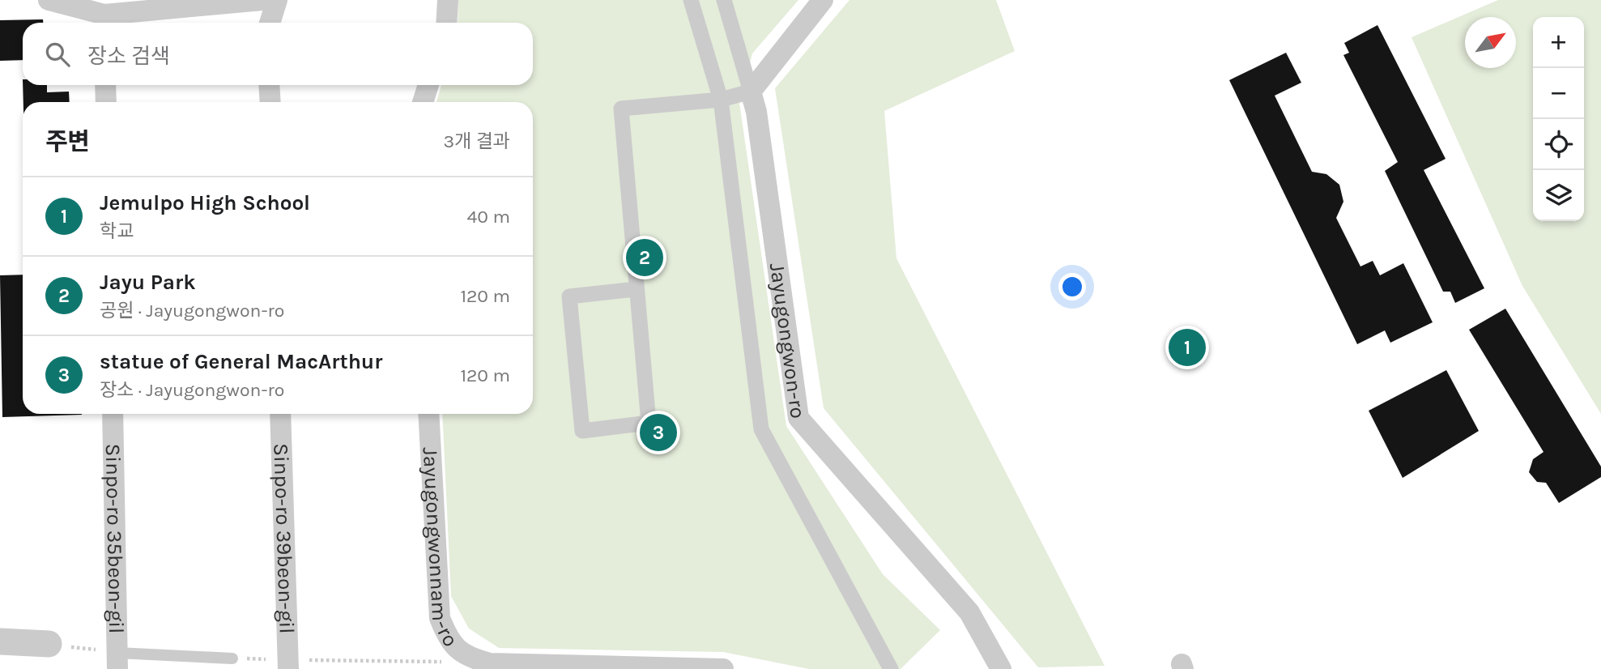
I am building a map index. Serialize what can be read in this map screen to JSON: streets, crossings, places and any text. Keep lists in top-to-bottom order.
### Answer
{
  "streets": {
    "street": [
      "Jayugongwon-ro",
      "Sinpo-ro 35beon-gil",
      "Sinpo-ro 39beon-gil",
      "Jayugongwonnam-ro"
    ]
  },
  "north": "top right",
  "page": {
    "map_buttons": ["+", "−"],
    "search": "장소 검색",
    "heading": ["주변", "3개 결과"],
    "list": [
      {
        "mark": "1",
        "name": "Jemulpo High School",
        "note": "학교",
        "value": "40 m"
      },
      {
        "mark": "2",
        "name": "Jayu Park",
        "note": "공원 · Jayugongwon-ro",
        "value": "120 m"
      },
      {
        "mark": "3",
        "name": "statue of General MacArthur",
        "note": "장소 · Jayugongwon-ro",
        "value": "120 m"
      }
    ],
    "pins": ["2", "1", "3"]
  }
}
